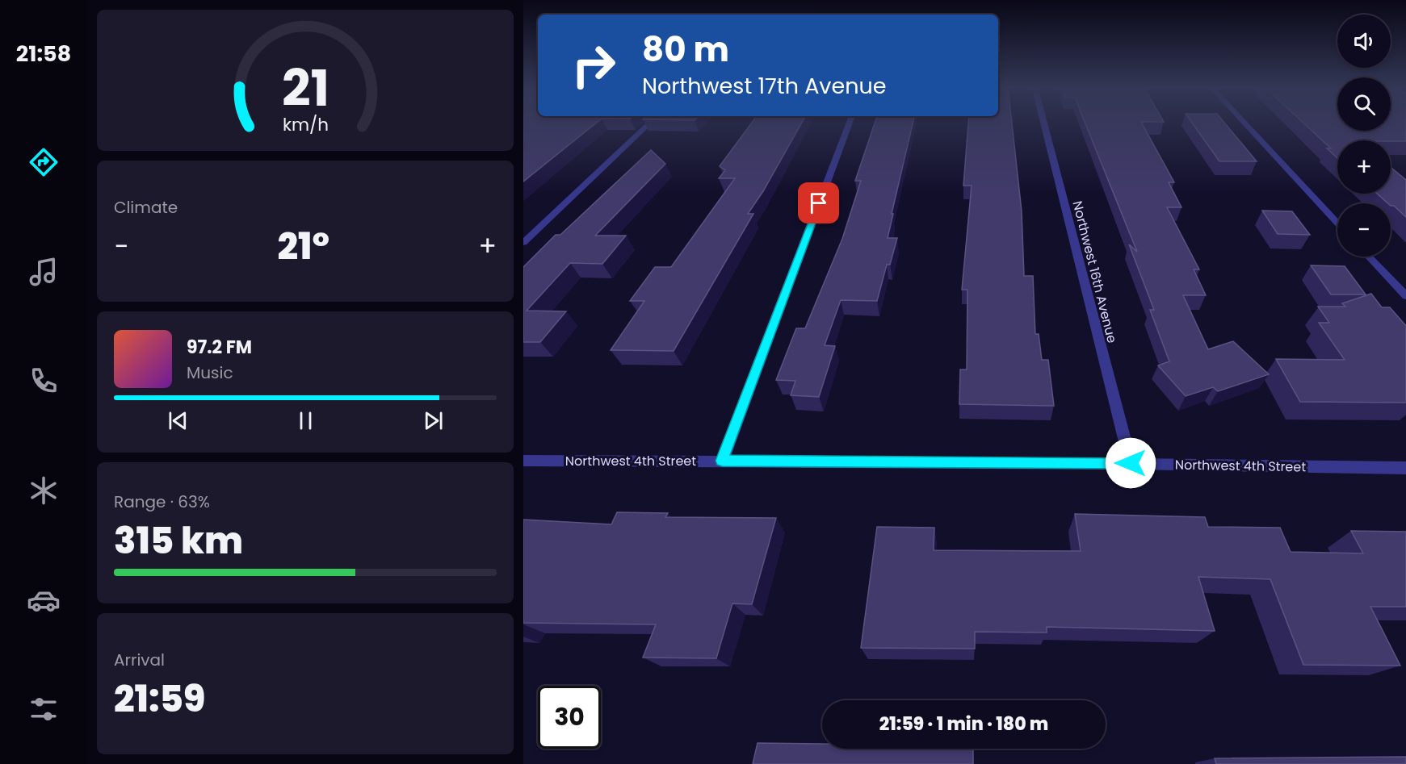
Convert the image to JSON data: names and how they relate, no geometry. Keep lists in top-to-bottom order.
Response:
{
  "streets": {
    "street": ["Northwest 16th Avenue", "Northwest 4th Street"]
  },
  "crossings": [
    ["Northwest 16th Avenue", "Northwest 4th Street"]
  ],
  "page": {
    "tabs": "21:58",
    "map_buttons": ["+", "−"],
    "turn": ["80 m", "Northwest 17th Avenue"],
    "tile": [
      "Climate",
      ["Range · 63%", "315 km"],
      ["Arrival", "21:59"]
    ],
    "heat": ["−", "21°", "+"],
    "song": ["97.2 FM", "Music"],
    "limit": "30",
    "trip": "21:59 · 1 min · 180 m",
    "gauge": ["21", "km/h"]
  }
}
